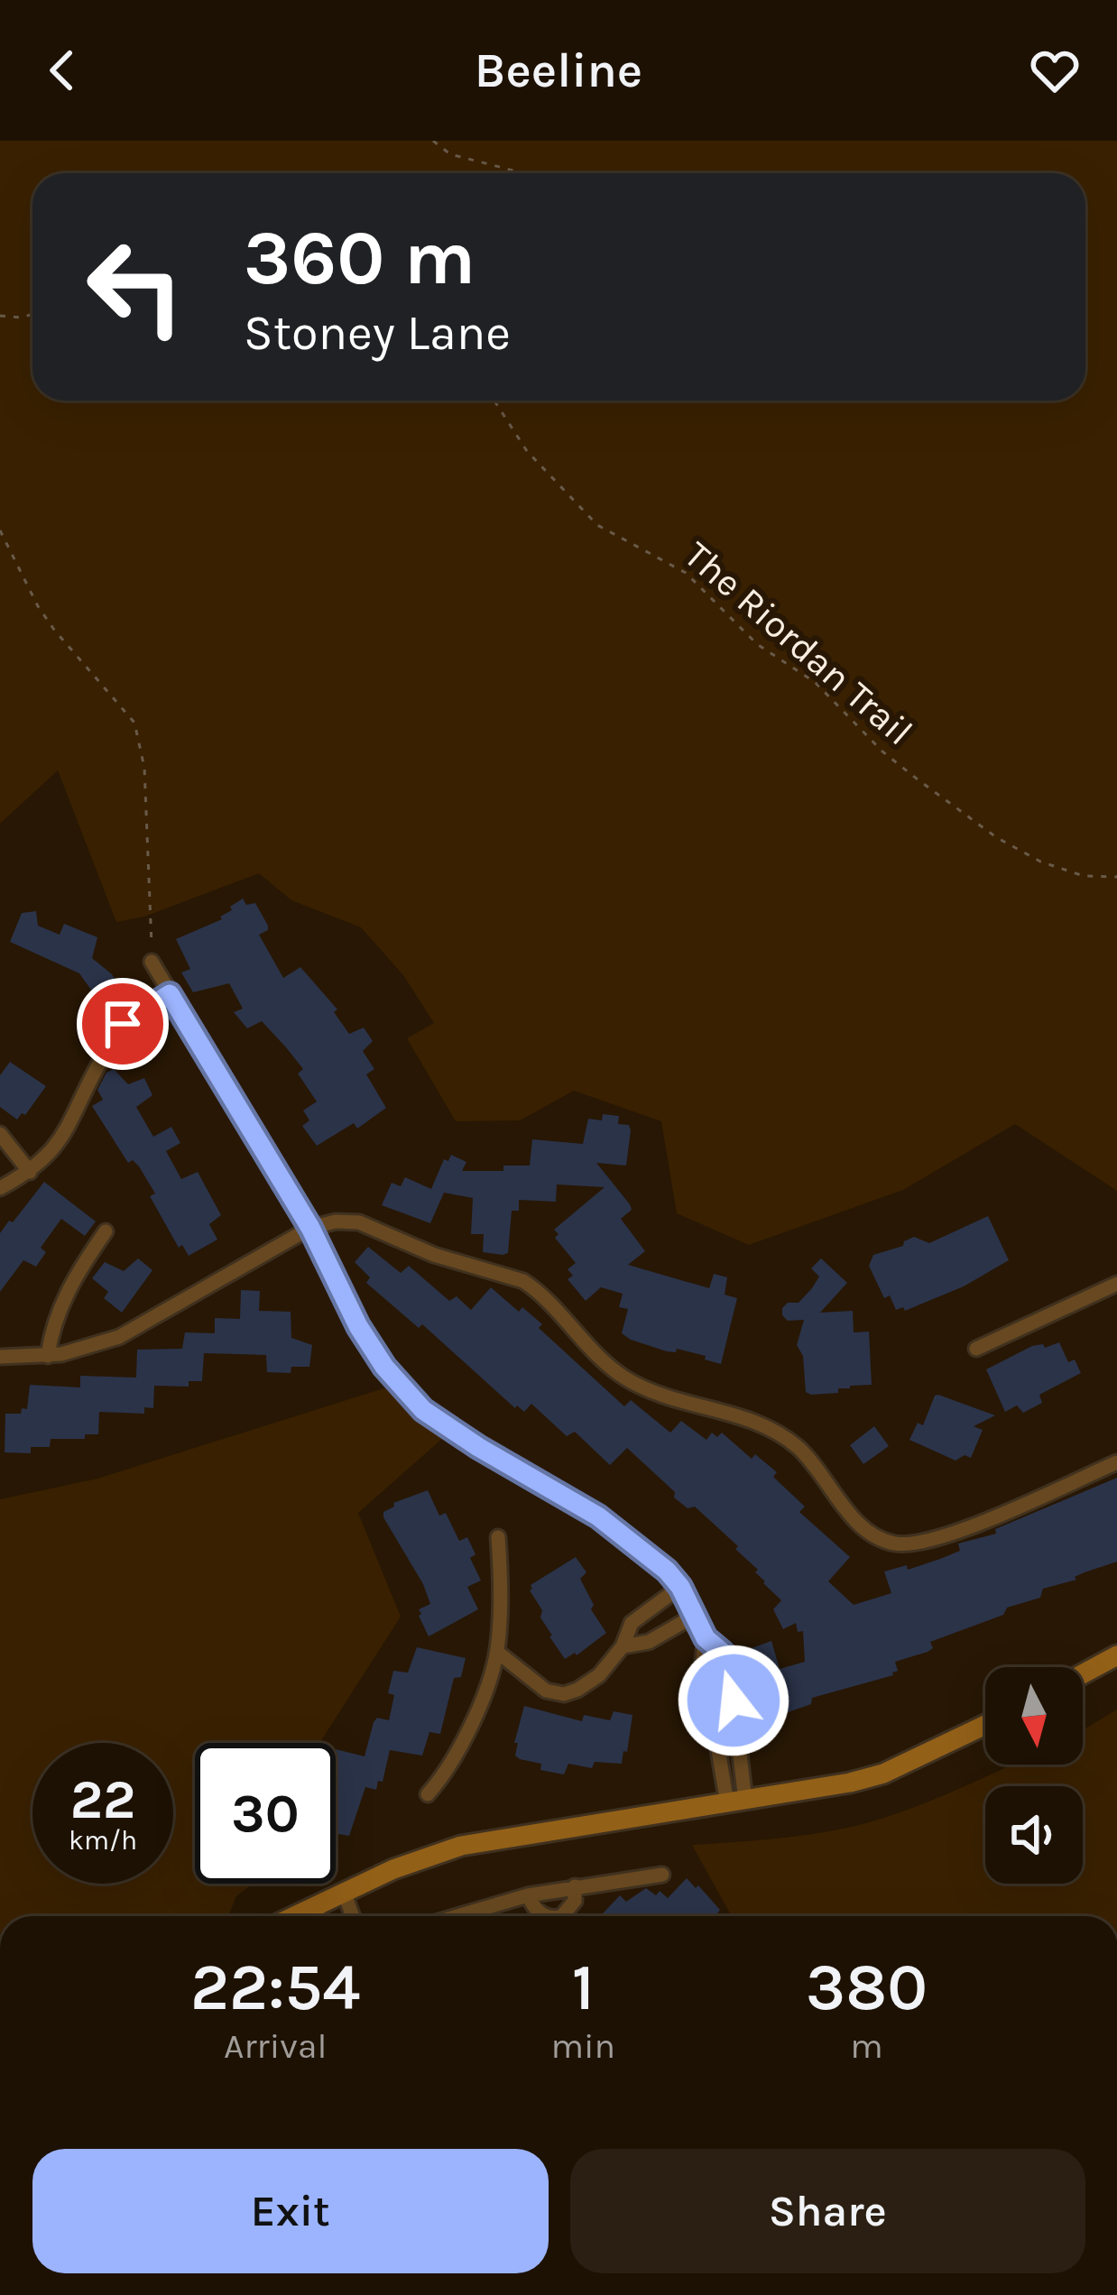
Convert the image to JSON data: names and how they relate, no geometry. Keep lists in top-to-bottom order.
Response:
{
  "streets": {
    "path": ["The Riordan Trail"]
  },
  "north": "bottom",
  "page": {
    "header": "Beeline",
    "turn": ["360 m", "Stoney Lane"],
    "speed": "22 km/h",
    "limit": "30",
    "eta": [
      "22:54",
      "Arrival",
      "1",
      "min",
      "380",
      "m"
    ],
    "buttons": ["Exit", "Share"]
  }
}
